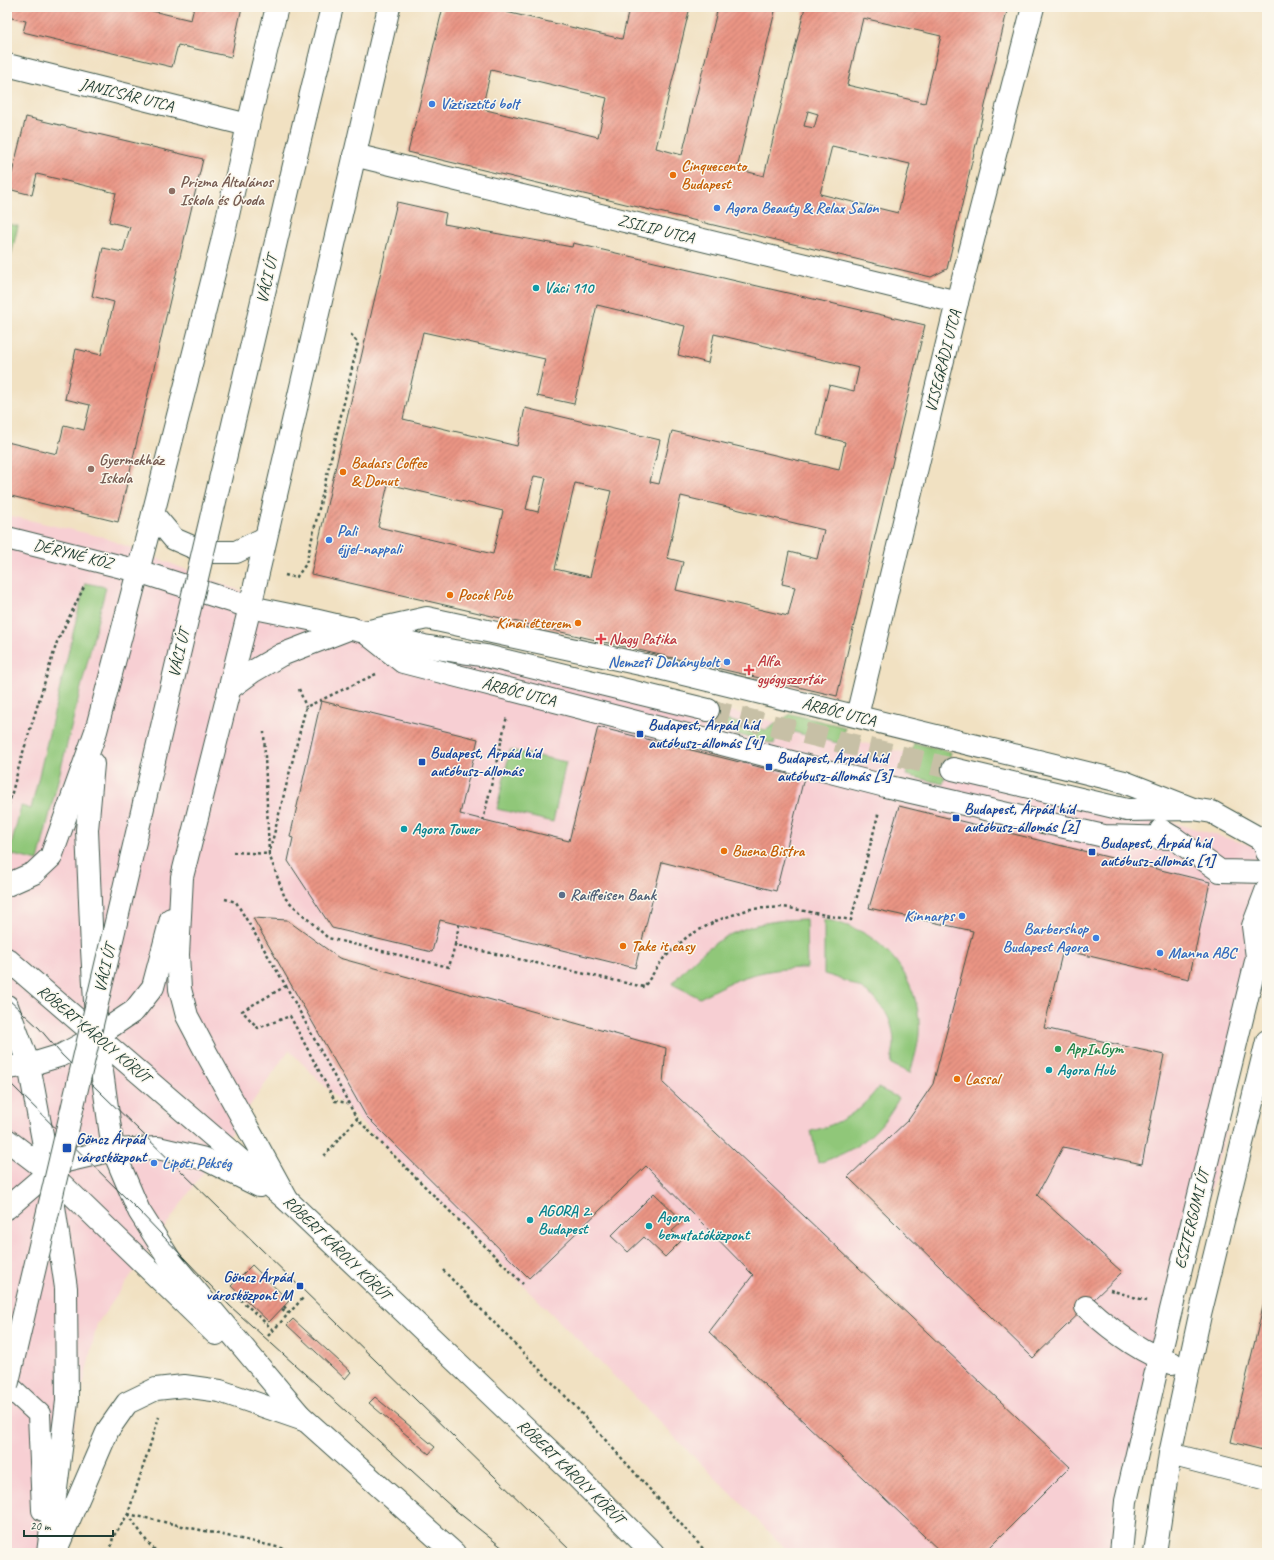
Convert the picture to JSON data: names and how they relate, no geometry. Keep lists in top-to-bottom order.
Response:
{
  "streets": {
    "main road": [
      "JANICSÁR UTCA",
      "ZSILIP UTCA",
      "VÁCI ÚT",
      "VISEGRÁDI UTCA",
      "DÉRYNÉ KÖZ",
      "ÁRBÓC UTCA",
      "RÓBERT KÁROLY KÖRÚT",
      "ESZTERGOMI ÚT"
    ]
  },
  "crossings": [
    ["ZSILIP UTCA", "VISEGRÁDI UTCA"],
    ["VISEGRÁDI UTCA", "ÁRBÓC UTCA"],
    ["DÉRYNÉ KÖZ", "ÁRBÓC UTCA"]
  ],
  "places": {
    "other": [
      "Víztisztító bolt",
      "Cinquecento Budapest",
      "Prizma Általános Iskola és Óvoda",
      "Agora Beauty & Relax Salon",
      "Váci 110",
      "Gyermekház Iskola",
      "Badass Coffee & Donut",
      "Pali éjjel-nappali",
      "Pocok Pub",
      "Kínai étterem",
      "Nemzeti Dohánybolt",
      "Agora Tower",
      "Buena Bistra",
      "Raiffeisen Bank",
      "Kinnarps",
      "Barbershop Budapest Agora",
      "Take it easy",
      "Manna ABC",
      "AppInGym",
      "Agora Hub",
      "Lassal",
      "Lipóti Pékség",
      "AGORA 2. Budapest",
      "Agora bemutatóközpont"
    ],
    "health": ["Nagy Patika", "Alfa gyógyszertár"],
    "transit": [
      "Budapest, Árpád híd autóbusz-állomás [4]",
      "Budapest, Árpád híd autóbusz-állomás",
      "Budapest, Árpád híd autóbusz-állomás [3]",
      "Budapest, Árpád híd autóbusz-állomás [2]",
      "Budapest, Árpád híd autóbusz-állomás [1]",
      "Göncz Árpád városközpont",
      "Göncz Árpád városközpont M"
    ]
  },
  "scale_bar": "20 m"
}
